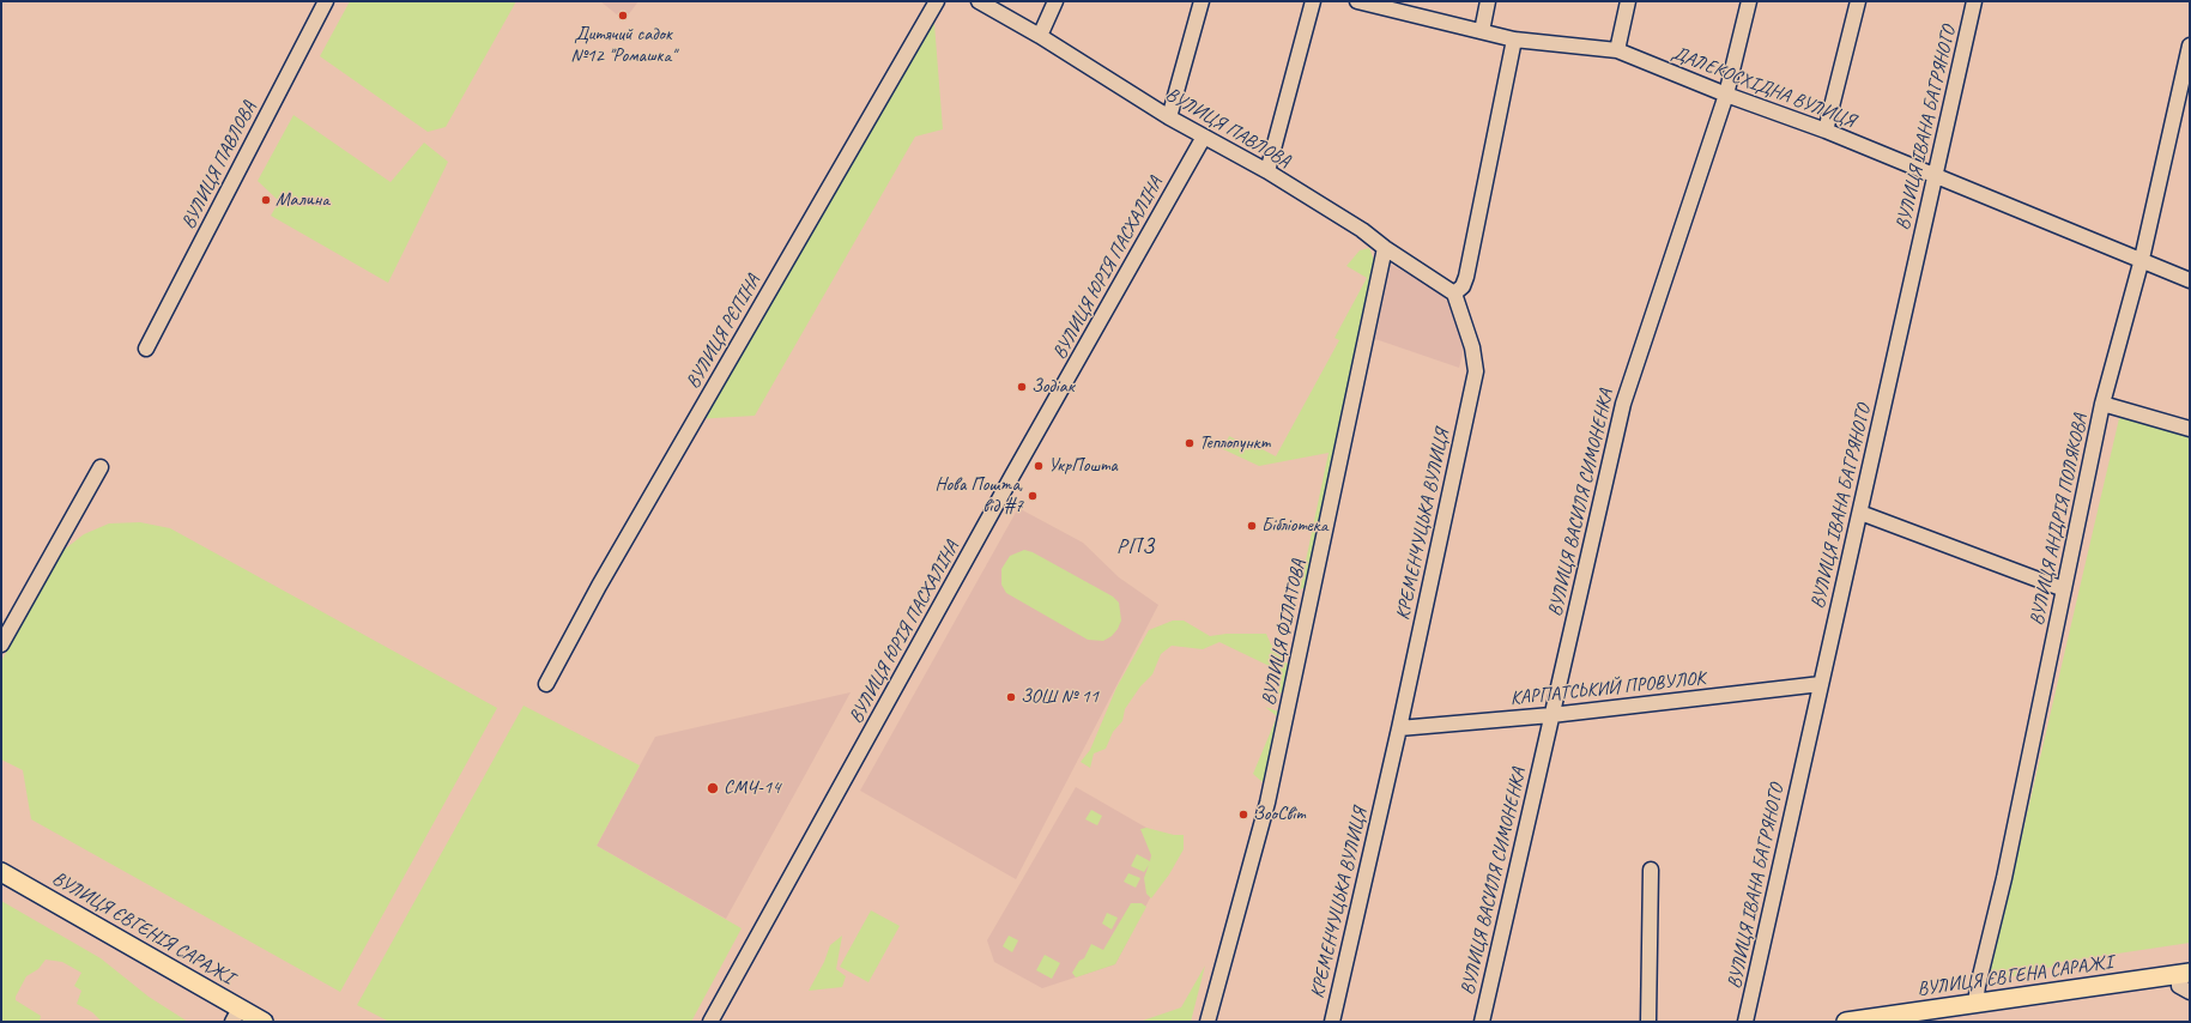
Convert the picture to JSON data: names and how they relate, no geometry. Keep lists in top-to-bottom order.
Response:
{
  "streets": {
    "main road": ["ВУЛИЦЯ ЄВГЕНІЯ САРАЖІ", "ВУЛИЦЯ ЄВГЕНА САРАЖІ"],
    "street": [
      "ДАЛЕКОСХІДНА ВУЛИЦЯ",
      "ВУЛИЦЯ ПАВЛОВА",
      "ВУЛИЦЯ ІВАНА БАГРЯНОГО",
      "ВУЛИЦЯ ЮРІЯ ПАСХАЛІНА",
      "ВУЛИЦЯ РЄПІНА",
      "ВУЛИЦЯ ВАСИЛЯ СИМОНЕНКА",
      "ВУЛИЦЯ АНДРІЯ ПОЛЯКОВА",
      "КРЕМЕНЧУЦЬКА ВУЛИЦЯ",
      "ВУЛИЦЯ ФІЛАТОВА",
      "КАРПАТСЬКИЙ ПРОВУЛОК"
    ]
  },
  "crossings": [
    ["ДАЛЕКОСХІДНА ВУЛИЦЯ", "ВУЛИЦЯ ІВАНА БАГРЯНОГО"],
    ["ДАЛЕКОСХІДНА ВУЛИЦЯ", "ВУЛИЦЯ ВАСИЛЯ СИМОНЕНКА"],
    ["ДАЛЕКОСХІДНА ВУЛИЦЯ", "ВУЛИЦЯ АНДРІЯ ПОЛЯКОВА"],
    ["ВУЛИЦЯ ПАВЛОВА", "ВУЛИЦЯ ЮРІЯ ПАСХАЛІНА"],
    ["ВУЛИЦЯ ПАВЛОВА", "КРЕМЕНЧУЦЬКА ВУЛИЦЯ"],
    ["ВУЛИЦЯ ПАВЛОВА", "ВУЛИЦЯ ФІЛАТОВА"],
    ["ВУЛИЦЯ ІВАНА БАГРЯНОГО", "КАРПАТСЬКИЙ ПРОВУЛОК"],
    ["ВУЛИЦЯ ВАСИЛЯ СИМОНЕНКА", "КАРПАТСЬКИЙ ПРОВУЛОК"],
    ["ВУЛИЦЯ АНДРІЯ ПОЛЯКОВА", "ВУЛИЦЯ ЄВГЕНА САРАЖІ"],
    ["КРЕМЕНЧУЦЬКА ВУЛИЦЯ", "КАРПАТСЬКИЙ ПРОВУЛОК"]
  ],
  "districts": ["РПЗ"],
  "places": [
    "Дитячий садок №12 \"Ромашка\"",
    "Малина",
    "Зодіак",
    "Теплопункт",
    "УкрПошта",
    "Нова Пошта, від #7",
    "Бібліотека",
    "ЗОШ № 11",
    "СМЧ-14",
    "ЗооСвiт"
  ]
}
